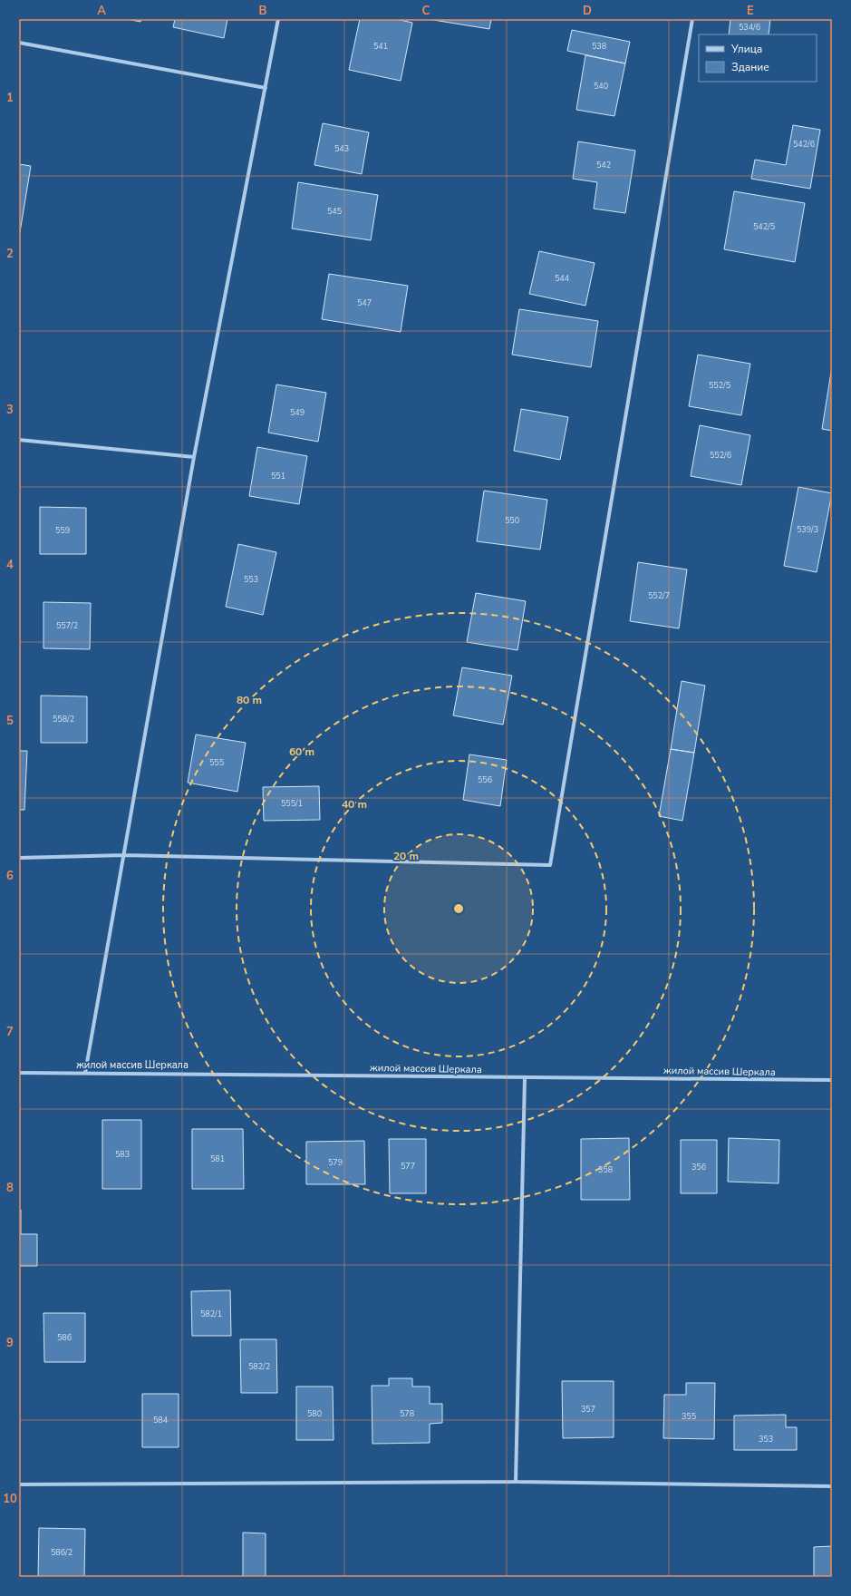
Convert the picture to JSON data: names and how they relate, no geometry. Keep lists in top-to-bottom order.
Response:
{
  "streets": {
    "street": ["жилой массив Шеркала"]
  },
  "house_numbers": [
    "534/6",
    "541",
    "538",
    "540",
    "542/6",
    "543",
    "542",
    "545",
    "542/5",
    "544",
    "547",
    "552/5",
    "549",
    "552/6",
    "551",
    "550",
    "539/3",
    "559",
    "553",
    "552/7",
    "557/2",
    "558/2",
    "555",
    "556",
    "555/1",
    "583",
    "581",
    "579",
    "577",
    "356",
    "358",
    "582/1",
    "586",
    "582/2",
    "357",
    "580",
    "578",
    "355",
    "584",
    "353",
    "586/2"
  ],
  "legend": ["Улица", "Здание"],
  "grid": {
    "columns": [
      "A",
      "B",
      "C",
      "D",
      "E"
    ],
    "rows": [
      "1",
      "2",
      "3",
      "4",
      "5",
      "6",
      "7",
      "8",
      "9",
      "10"
    ]
  },
  "rings": [
    "80 m",
    "60 m",
    "40 m",
    "20 m"
  ]
}
